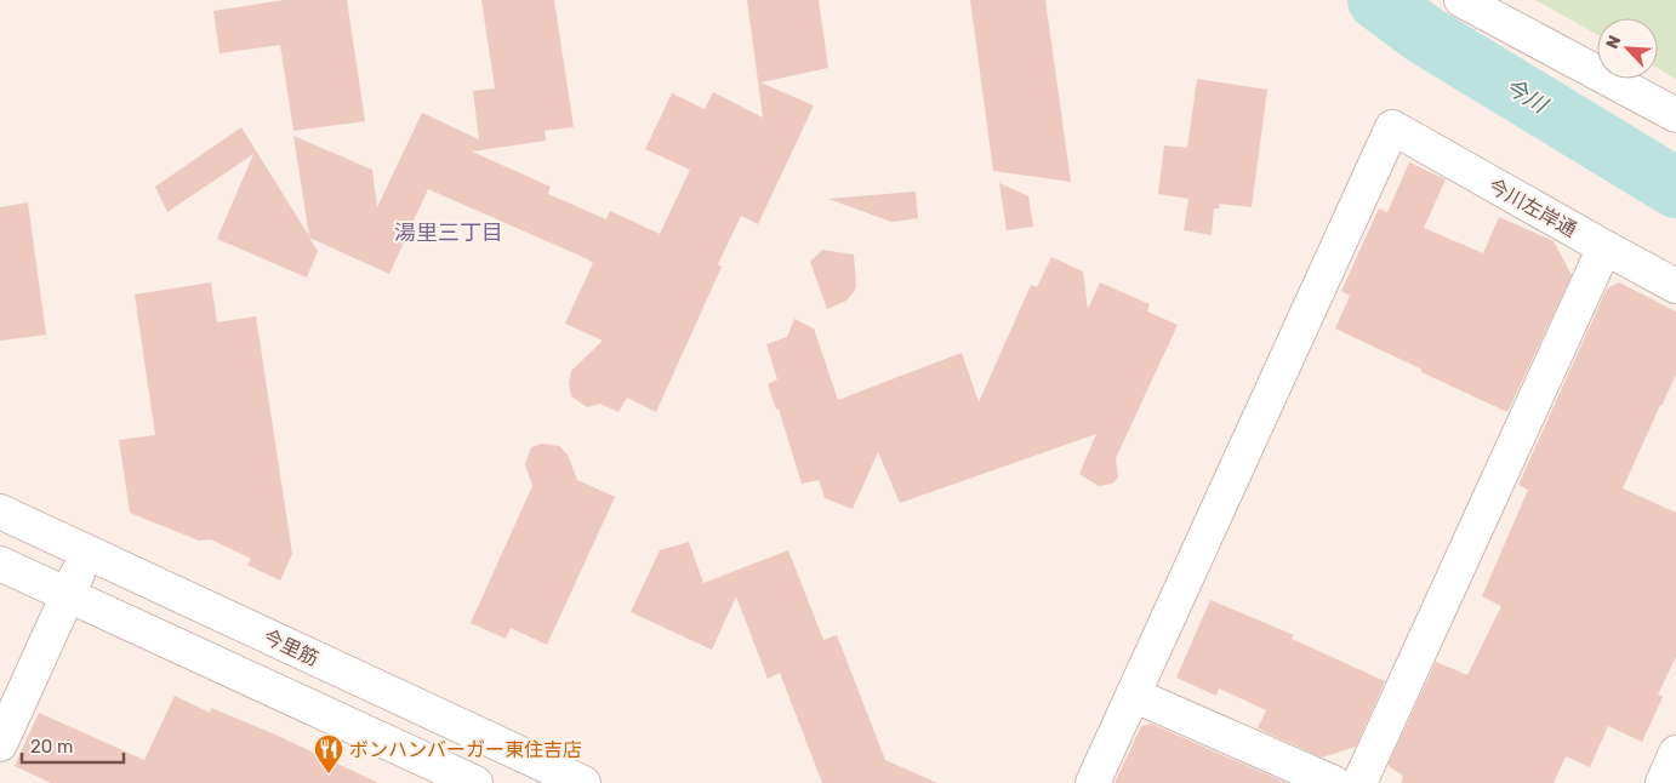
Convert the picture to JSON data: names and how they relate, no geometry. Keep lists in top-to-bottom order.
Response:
{
  "streets": {
    "street": ["今川左岸通", "今里筋"]
  },
  "districts": ["湯里三丁目"],
  "water": ["今川"],
  "places": {
    "restaurant": ["ボンハンバーガー東住吉店"]
  },
  "scale_bar": "20 m",
  "north": "top left"
}
